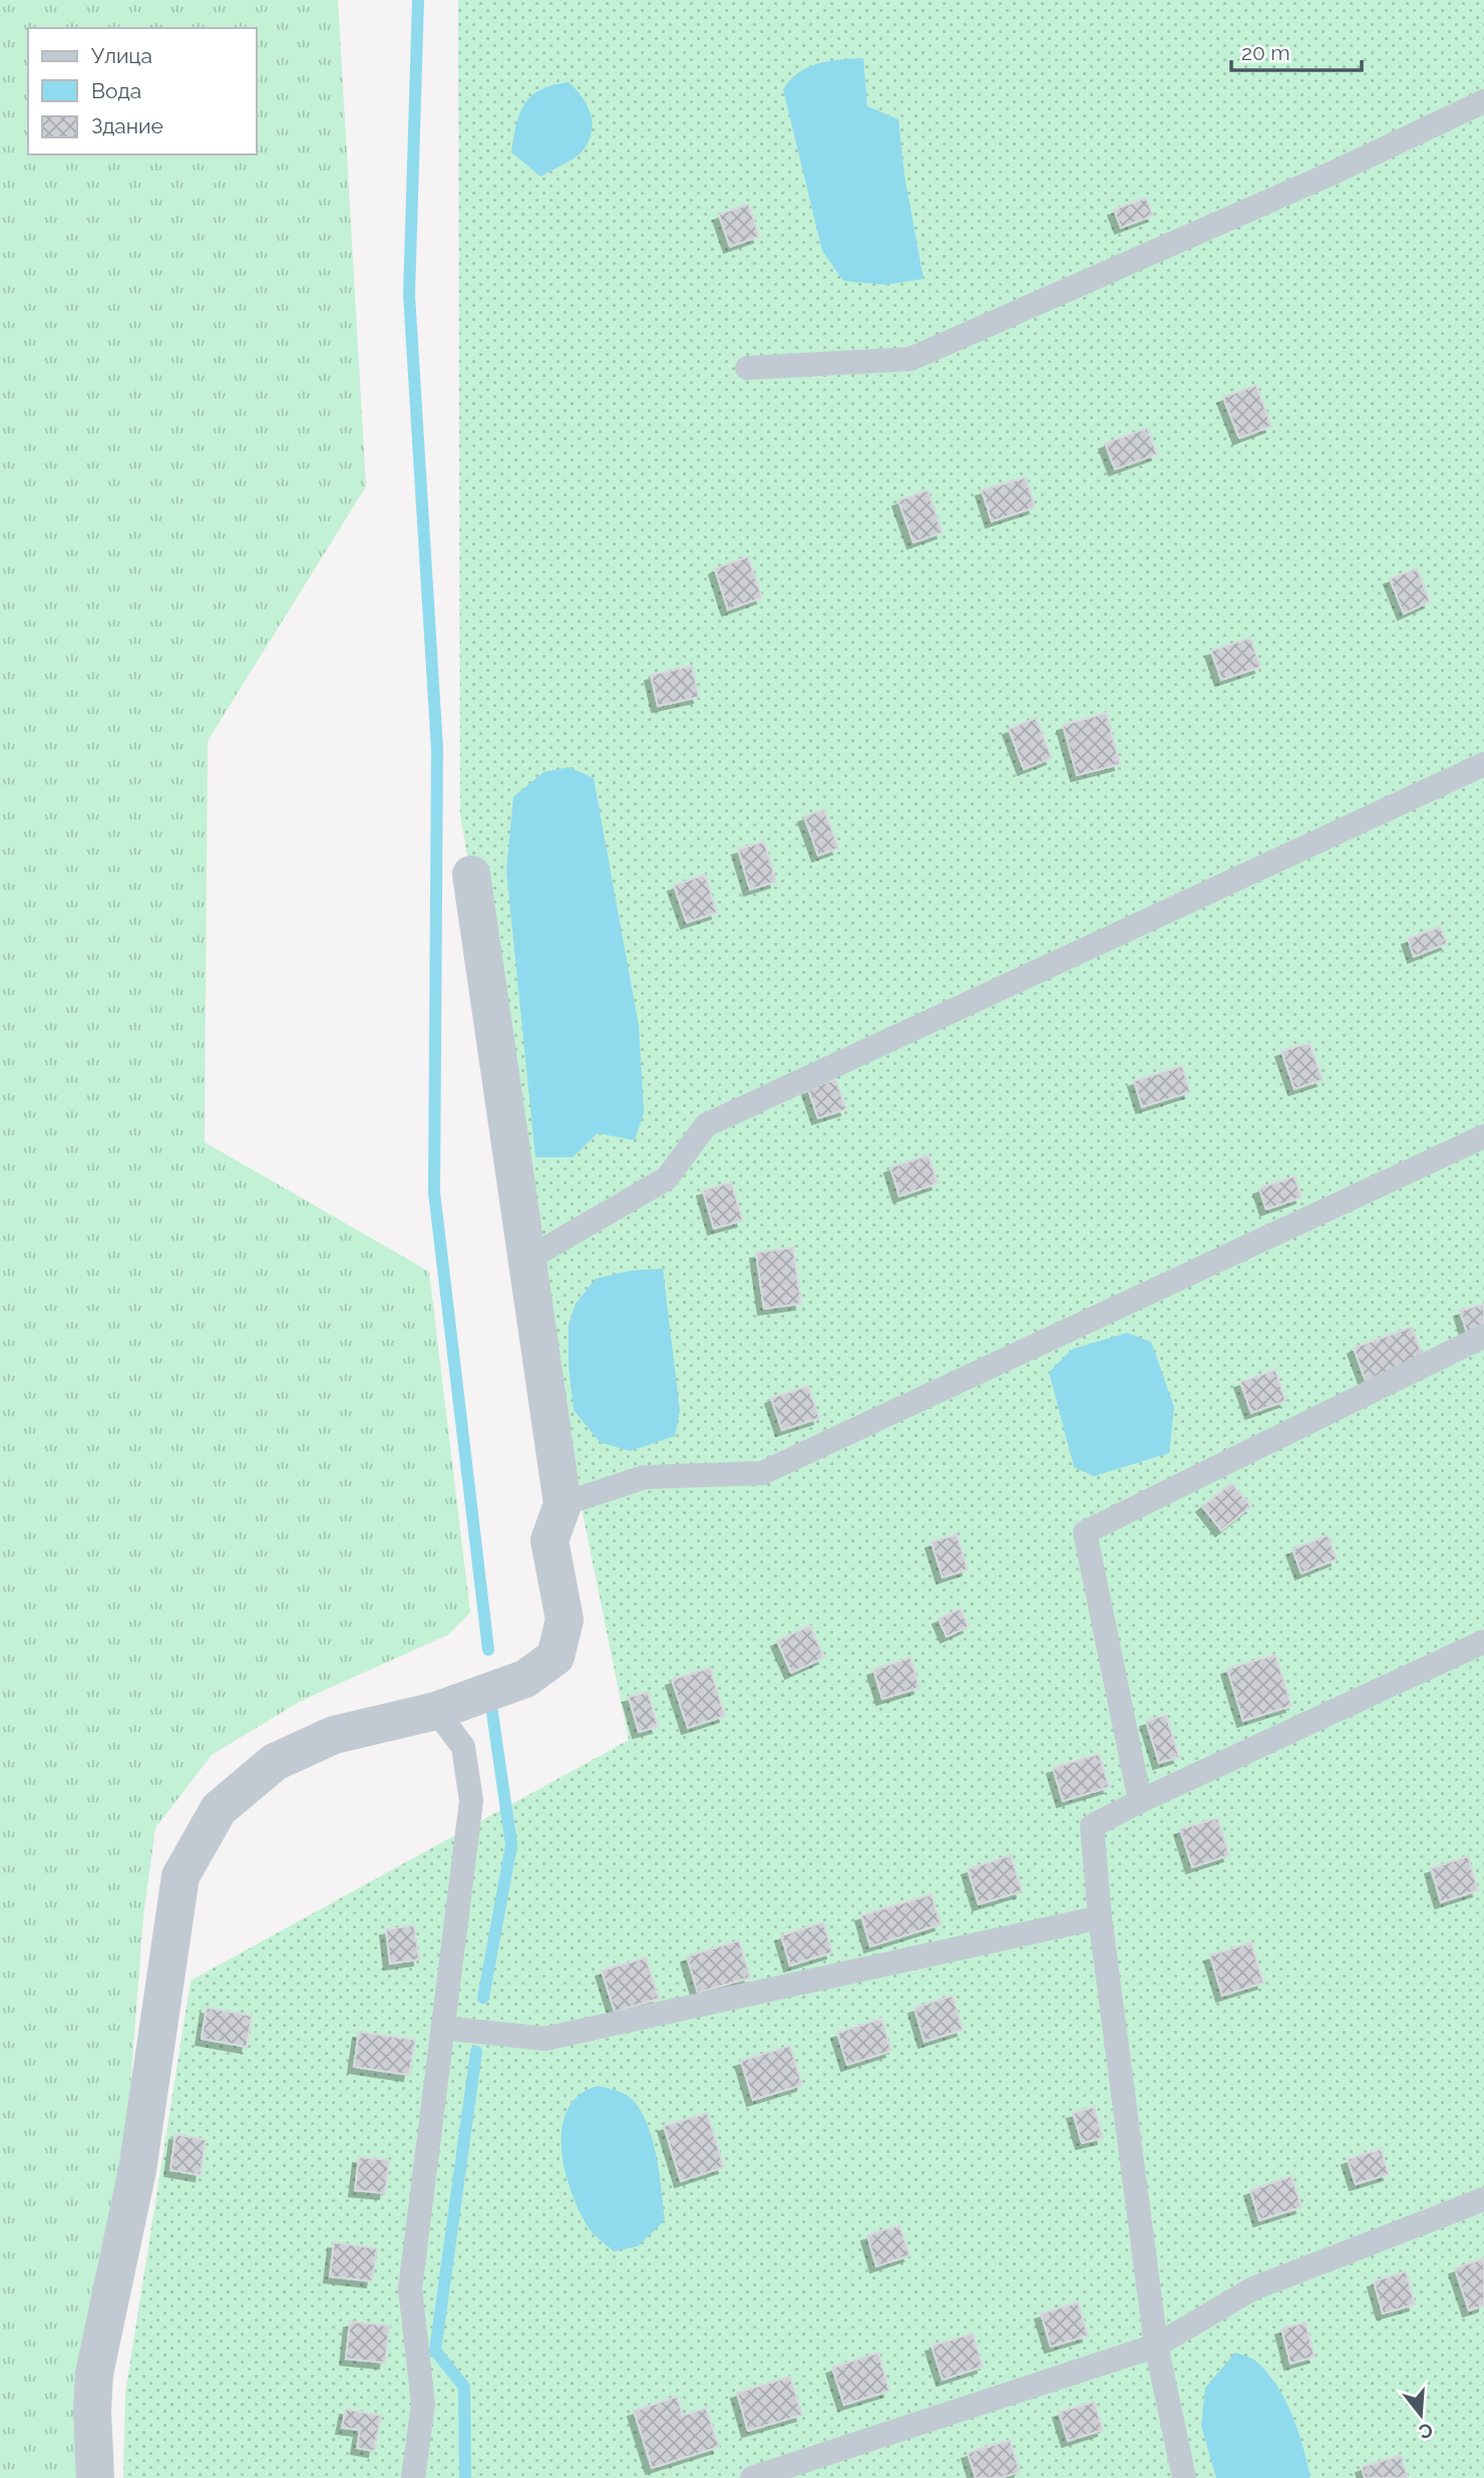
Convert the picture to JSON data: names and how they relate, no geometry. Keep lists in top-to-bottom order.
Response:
{
  "legend": ["Улица", "Вода", "Здание"],
  "scale_bar": "20 m",
  "north": "bottom"
}
